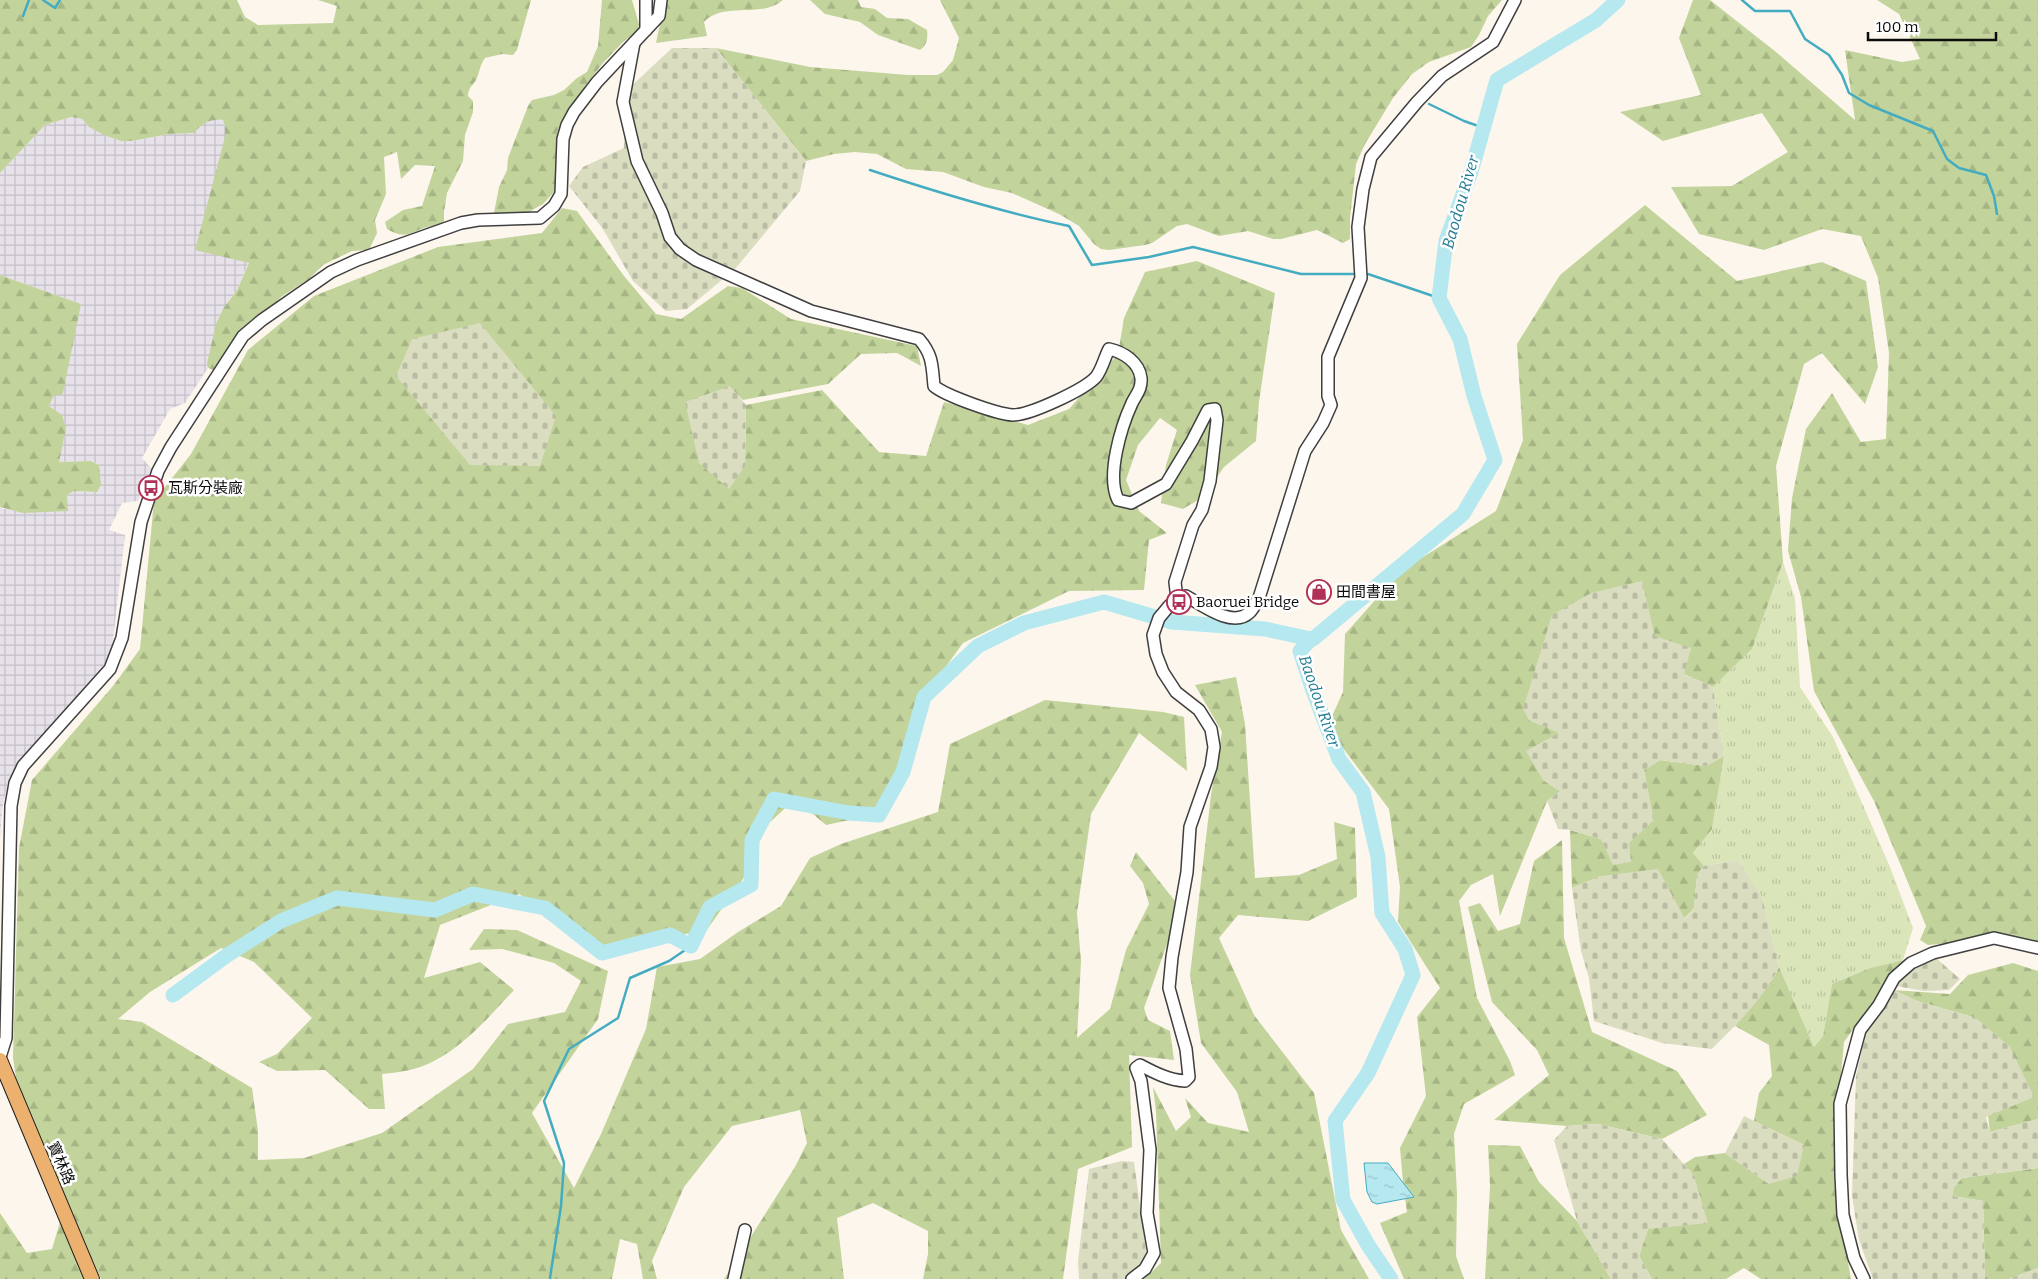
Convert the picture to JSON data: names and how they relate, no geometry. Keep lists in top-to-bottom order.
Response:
{
  "streets": {
    "main road": ["寶林路"]
  },
  "water": ["Baodou River"],
  "places": {
    "bus stop": ["瓦斯分裝廠", "Baoruei Bridge"],
    "shop": ["田間書屋"]
  },
  "scale_bar": "100 m"
}
